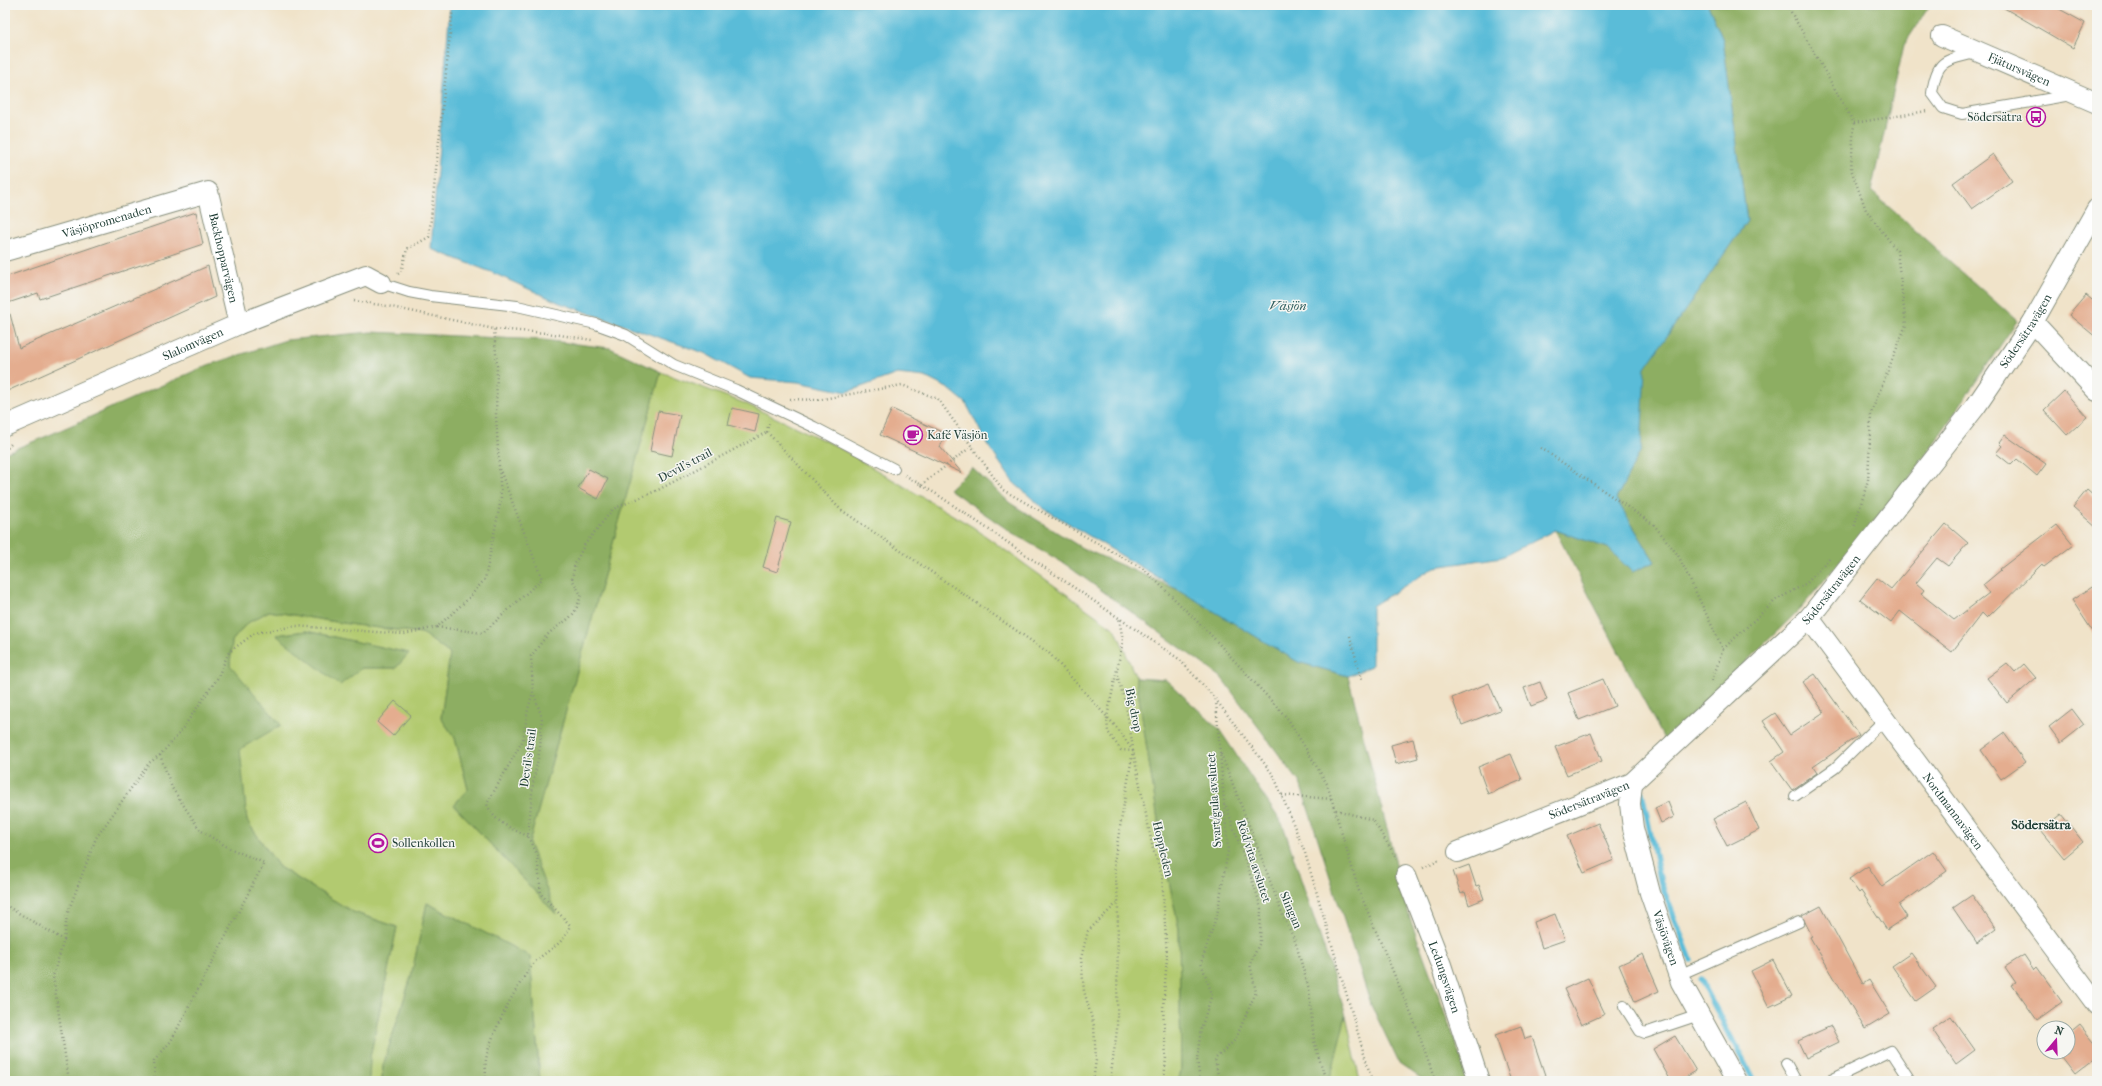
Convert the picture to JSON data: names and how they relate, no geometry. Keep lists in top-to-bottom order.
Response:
{
  "streets": {
    "street": [
      "Fjätursvägen",
      "Väsjöpromenaden",
      "Backhopparvägen",
      "Södersätravägen",
      "Slalomvägen",
      "Nordmannavägen",
      "Väsjövägen",
      "Ledungsvägen"
    ],
    "path": [
      "Devil's trail",
      "Big drop",
      "Svart/gula avslutet",
      "Hoppleden",
      "Röd/vita avslutet",
      "Slingan"
    ]
  },
  "crossings": [
    ["Väsjöpromenaden", "Backhopparvägen"],
    ["Backhopparvägen", "Slalomvägen"],
    ["Södersätravägen", "Nordmannavägen"],
    ["Södersätravägen", "Väsjövägen"],
    ["Devil's trail", "Hoppleden"],
    ["Big drop", "Hoppleden"],
    ["Svart/gula avslutet", "Röd/vita avslutet"],
    ["Svart/gula avslutet", "Slingan"]
  ],
  "districts": ["Södersätra"],
  "water": ["Väsjön"],
  "places": {
    "bus stop": ["Södersätra"],
    "cafe": ["Kafé Väsjön"],
    "sports": ["Sollenkollen"]
  },
  "north": "top"
}
